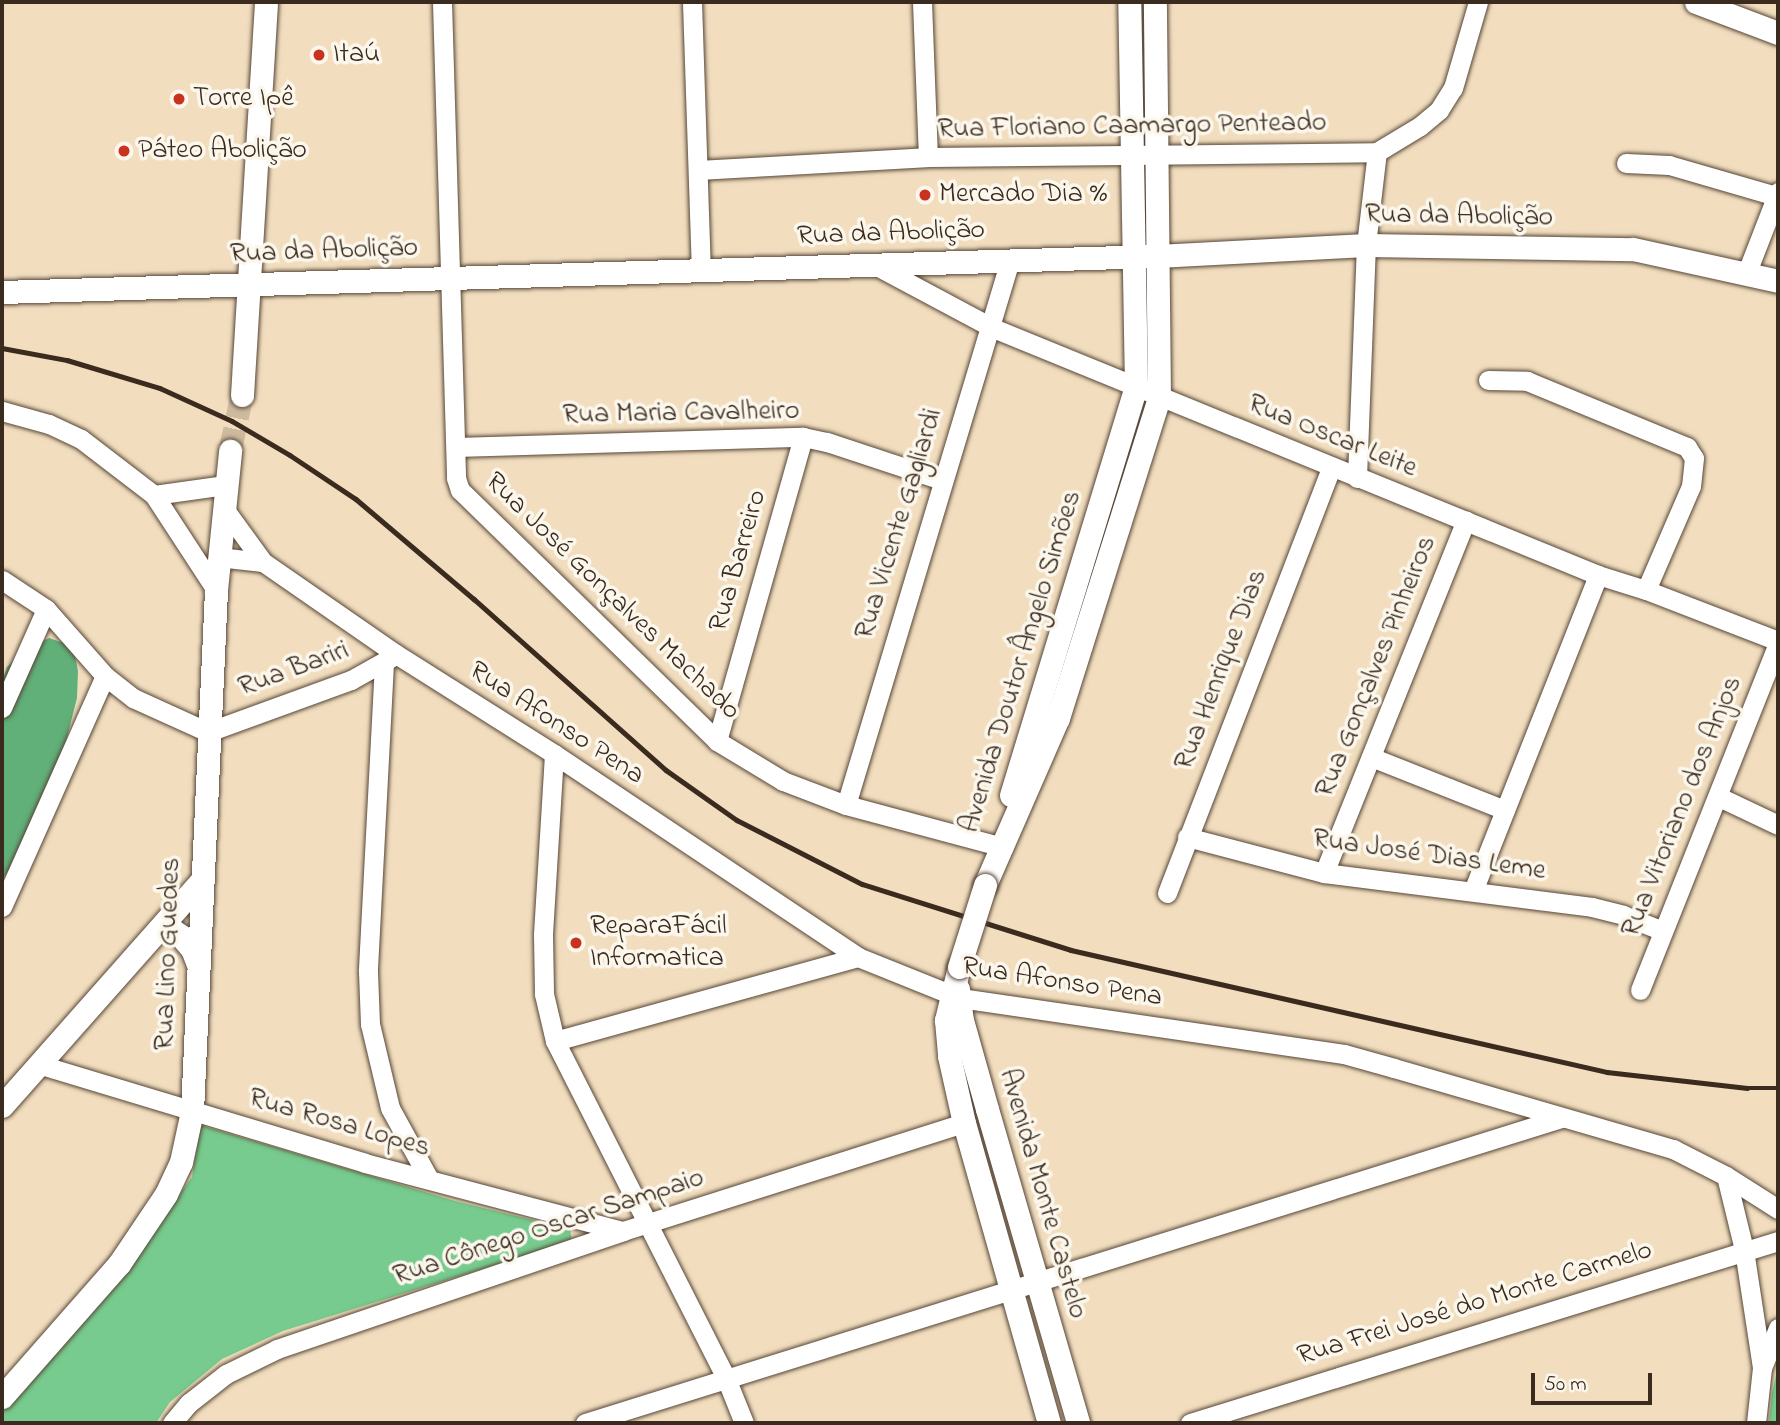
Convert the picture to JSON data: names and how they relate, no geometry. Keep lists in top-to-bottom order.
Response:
{
  "streets": {
    "main road": [
      "Rua da Abolição",
      "Avenida Doutor Ângelo Simões",
      "Rua Lino Guedes",
      "Avenida Monte Castelo"
    ],
    "street": [
      "Rua Floriano Caamargo Penteado",
      "Rua Maria Cavalheiro",
      "Rua Oscar Leite",
      "Rua Vicente Gagliardi",
      "Rua Barreiro",
      "Rua José Gonçalves Machado",
      "Rua Gonçalves Pinheiros",
      "Rua Bariri",
      "Rua Henrique Dias",
      "Rua Afonso Pena",
      "Rua Vitoriano dos Anjos",
      "Rua José Dias Leme",
      "Rua Rosa Lopes",
      "Rua Cônego Oscar Sampaio",
      "Rua Frei José do Monte Carmelo"
    ]
  },
  "crossings": [
    ["Rua Floriano Caamargo Penteado", "Avenida Doutor Ângelo Simões"],
    ["Rua da Abolição", "Rua Oscar Leite"],
    ["Rua da Abolição", "Rua Vicente Gagliardi"],
    ["Rua da Abolição", "Avenida Doutor Ângelo Simões"],
    ["Rua Maria Cavalheiro", "Rua Vicente Gagliardi"],
    ["Rua Maria Cavalheiro", "Rua Barreiro"],
    ["Rua Maria Cavalheiro", "Rua José Gonçalves Machado"],
    ["Rua Oscar Leite", "Rua Vicente Gagliardi"],
    ["Rua Oscar Leite", "Avenida Doutor Ângelo Simões"],
    ["Rua Oscar Leite", "Rua Gonçalves Pinheiros"],
    ["Rua Oscar Leite", "Rua Henrique Dias"],
    ["Rua Oscar Leite", "Rua Vitoriano dos Anjos"],
    ["Rua Vicente Gagliardi", "Rua José Gonçalves Machado"],
    ["Rua Barreiro", "Rua José Gonçalves Machado"],
    ["Rua José Gonçalves Machado", "Avenida Doutor Ângelo Simões"],
    ["Rua José Gonçalves Machado", "Avenida Monte Castelo"],
    ["Avenida Doutor Ângelo Simões", "Avenida Monte Castelo"],
    ["Rua Gonçalves Pinheiros", "Rua José Dias Leme"],
    ["Rua Bariri", "Rua Afonso Pena"],
    ["Rua Bariri", "Rua Lino Guedes"],
    ["Rua Henrique Dias", "Rua José Dias Leme"],
    ["Rua Afonso Pena", "Rua Lino Guedes"],
    ["Rua Afonso Pena", "Avenida Monte Castelo"],
    ["Rua Vitoriano dos Anjos", "Rua José Dias Leme"],
    ["Rua Lino Guedes", "Rua Rosa Lopes"],
    ["Rua Rosa Lopes", "Rua Cônego Oscar Sampaio"],
    ["Avenida Monte Castelo", "Rua Cônego Oscar Sampaio"]
  ],
  "places": [
    "Itaú",
    "Torre Ipê",
    "Páteo Abolição",
    "Mercado Dia %",
    "ReparaFácil Informatica"
  ],
  "scale_bar": "50 m"
}
